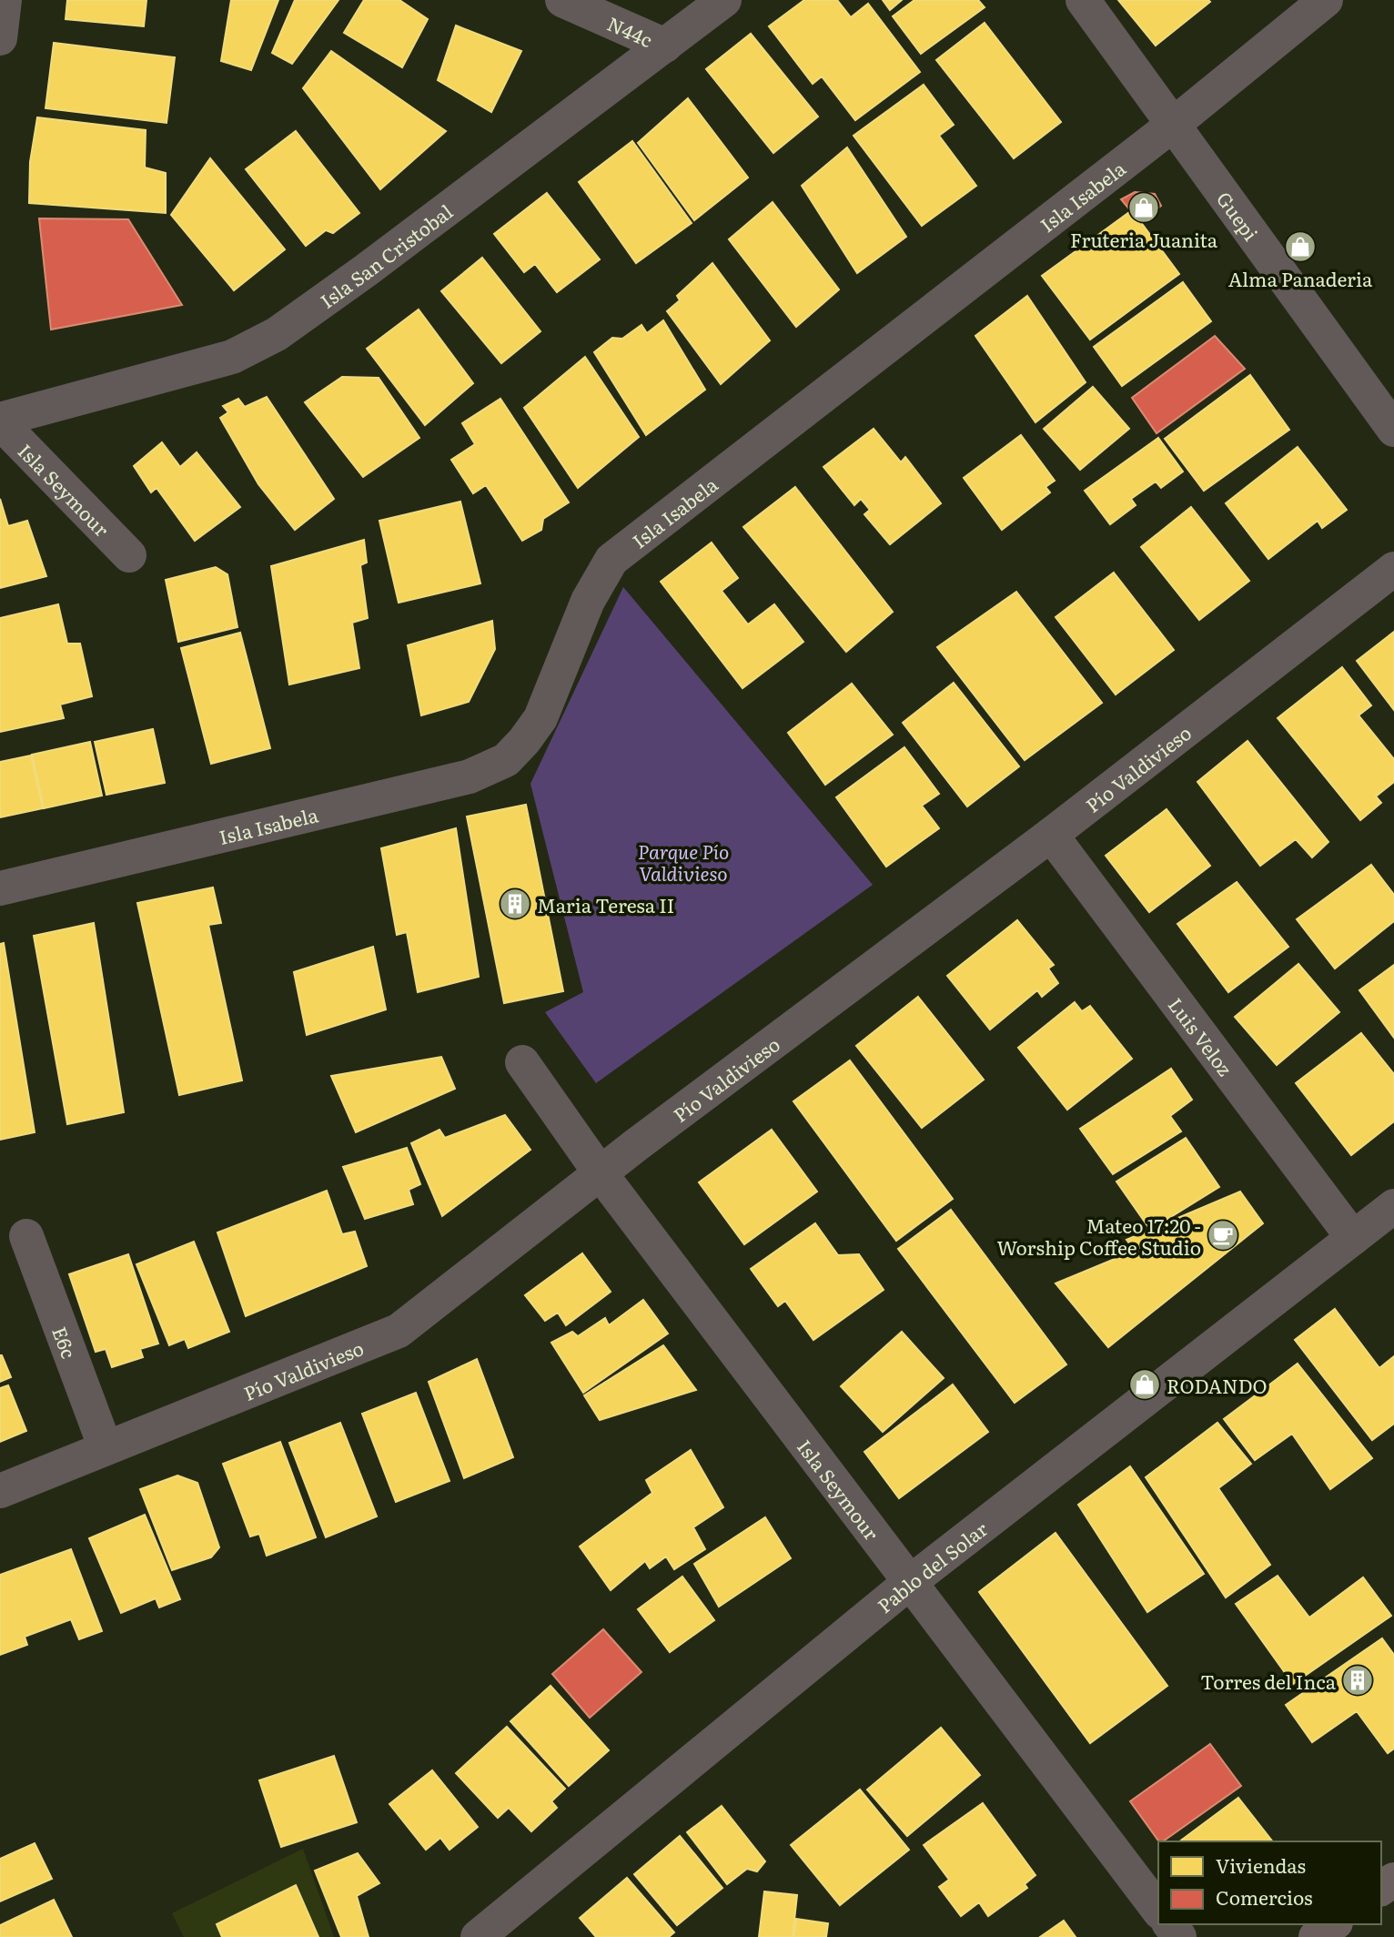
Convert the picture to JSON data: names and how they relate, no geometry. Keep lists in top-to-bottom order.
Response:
{
  "streets": {
    "street": [
      "N44c",
      "Isla Isabela",
      "Guepi",
      "Isla San Cristobal",
      "Isla Seymour",
      "Pío Valdivieso",
      "Luis Veloz",
      "E6c",
      "Pablo del Solar"
    ]
  },
  "crossings": [
    ["N44c", "Isla San Cristobal"],
    ["Isla Isabela", "Guepi"],
    ["Isla San Cristobal", "Isla Seymour"],
    ["Isla Seymour", "Pío Valdivieso"],
    ["Isla Seymour", "Pablo del Solar"],
    ["Pío Valdivieso", "Luis Veloz"],
    ["Pío Valdivieso", "E6c"],
    ["Luis Veloz", "Pablo del Solar"]
  ],
  "parks": ["Parque Pío Valdivieso"],
  "places": {
    "shop": ["Fruteria Juanita", "Alma Panaderia", "RODANDO"],
    "building": ["Maria Teresa II", "Torres del Inca"],
    "cafe": ["Mateo 17:20 - Worship Coffee Studio"]
  },
  "legend": ["Viviendas", "Comercios"]
}
